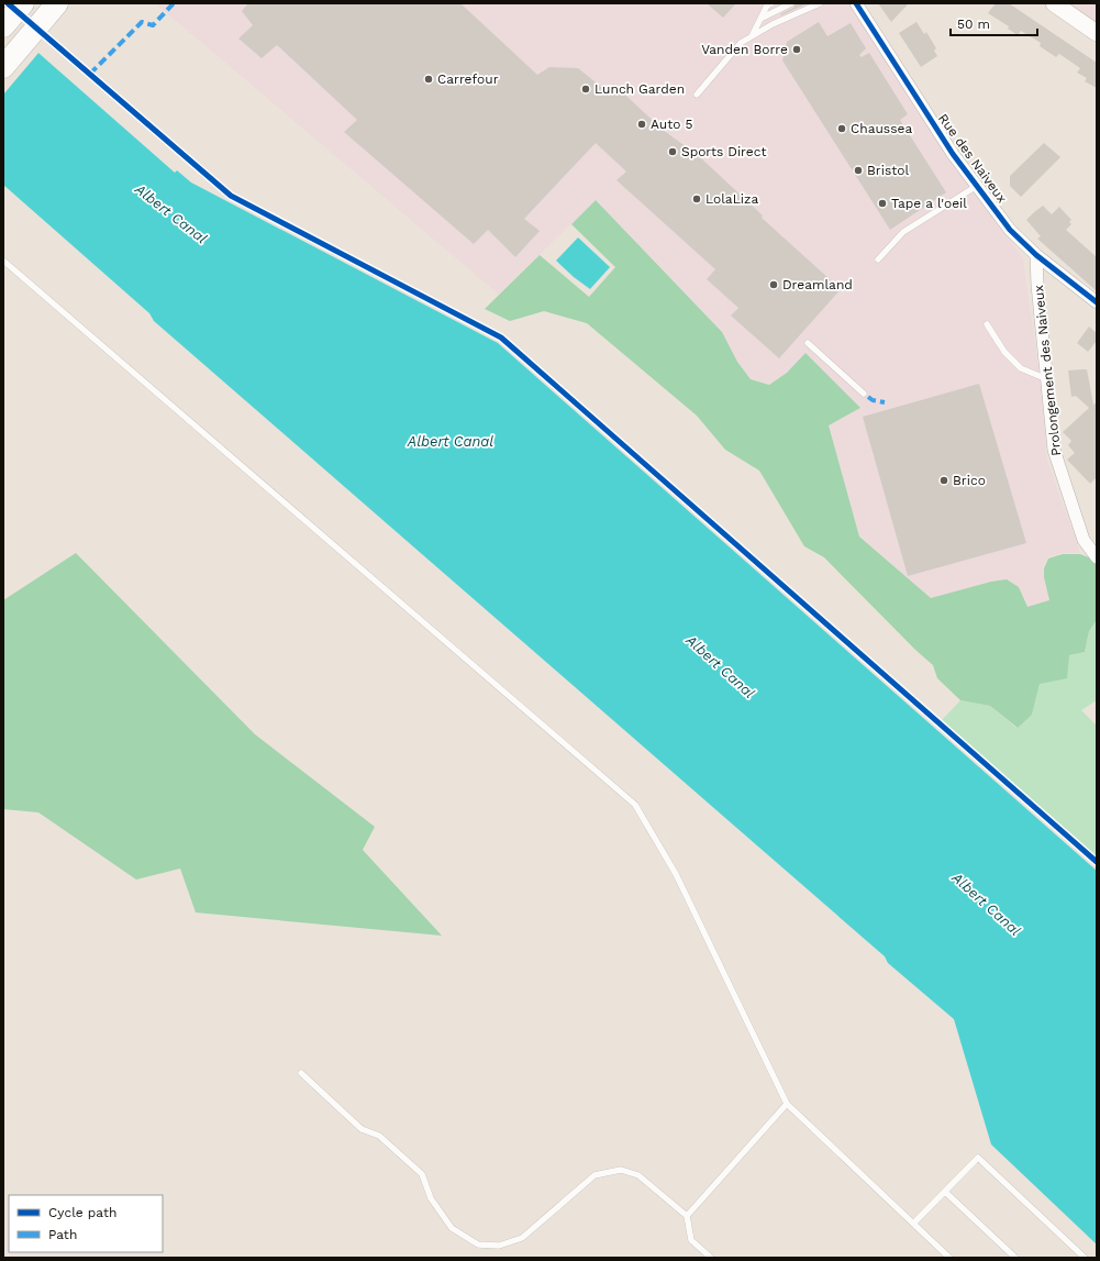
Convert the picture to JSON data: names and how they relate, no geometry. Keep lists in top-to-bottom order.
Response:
{
  "streets": {
    "street": ["Rue des Naiveux", "Prolongement des Naiveux"]
  },
  "crossings": [
    ["Rue des Naiveux", "Prolongement des Naiveux"]
  ],
  "water": ["Albert Canal"],
  "places": [
    "Vanden Borre",
    "Carrefour",
    "Lunch Garden",
    "Auto 5",
    "Chaussea",
    "Sports Direct",
    "Bristol",
    "LolaLiza",
    "Tape a l'oeil",
    "Dreamland",
    "Brico"
  ],
  "legend": ["Cycle path", "Path"],
  "scale_bar": "50 m"
}
